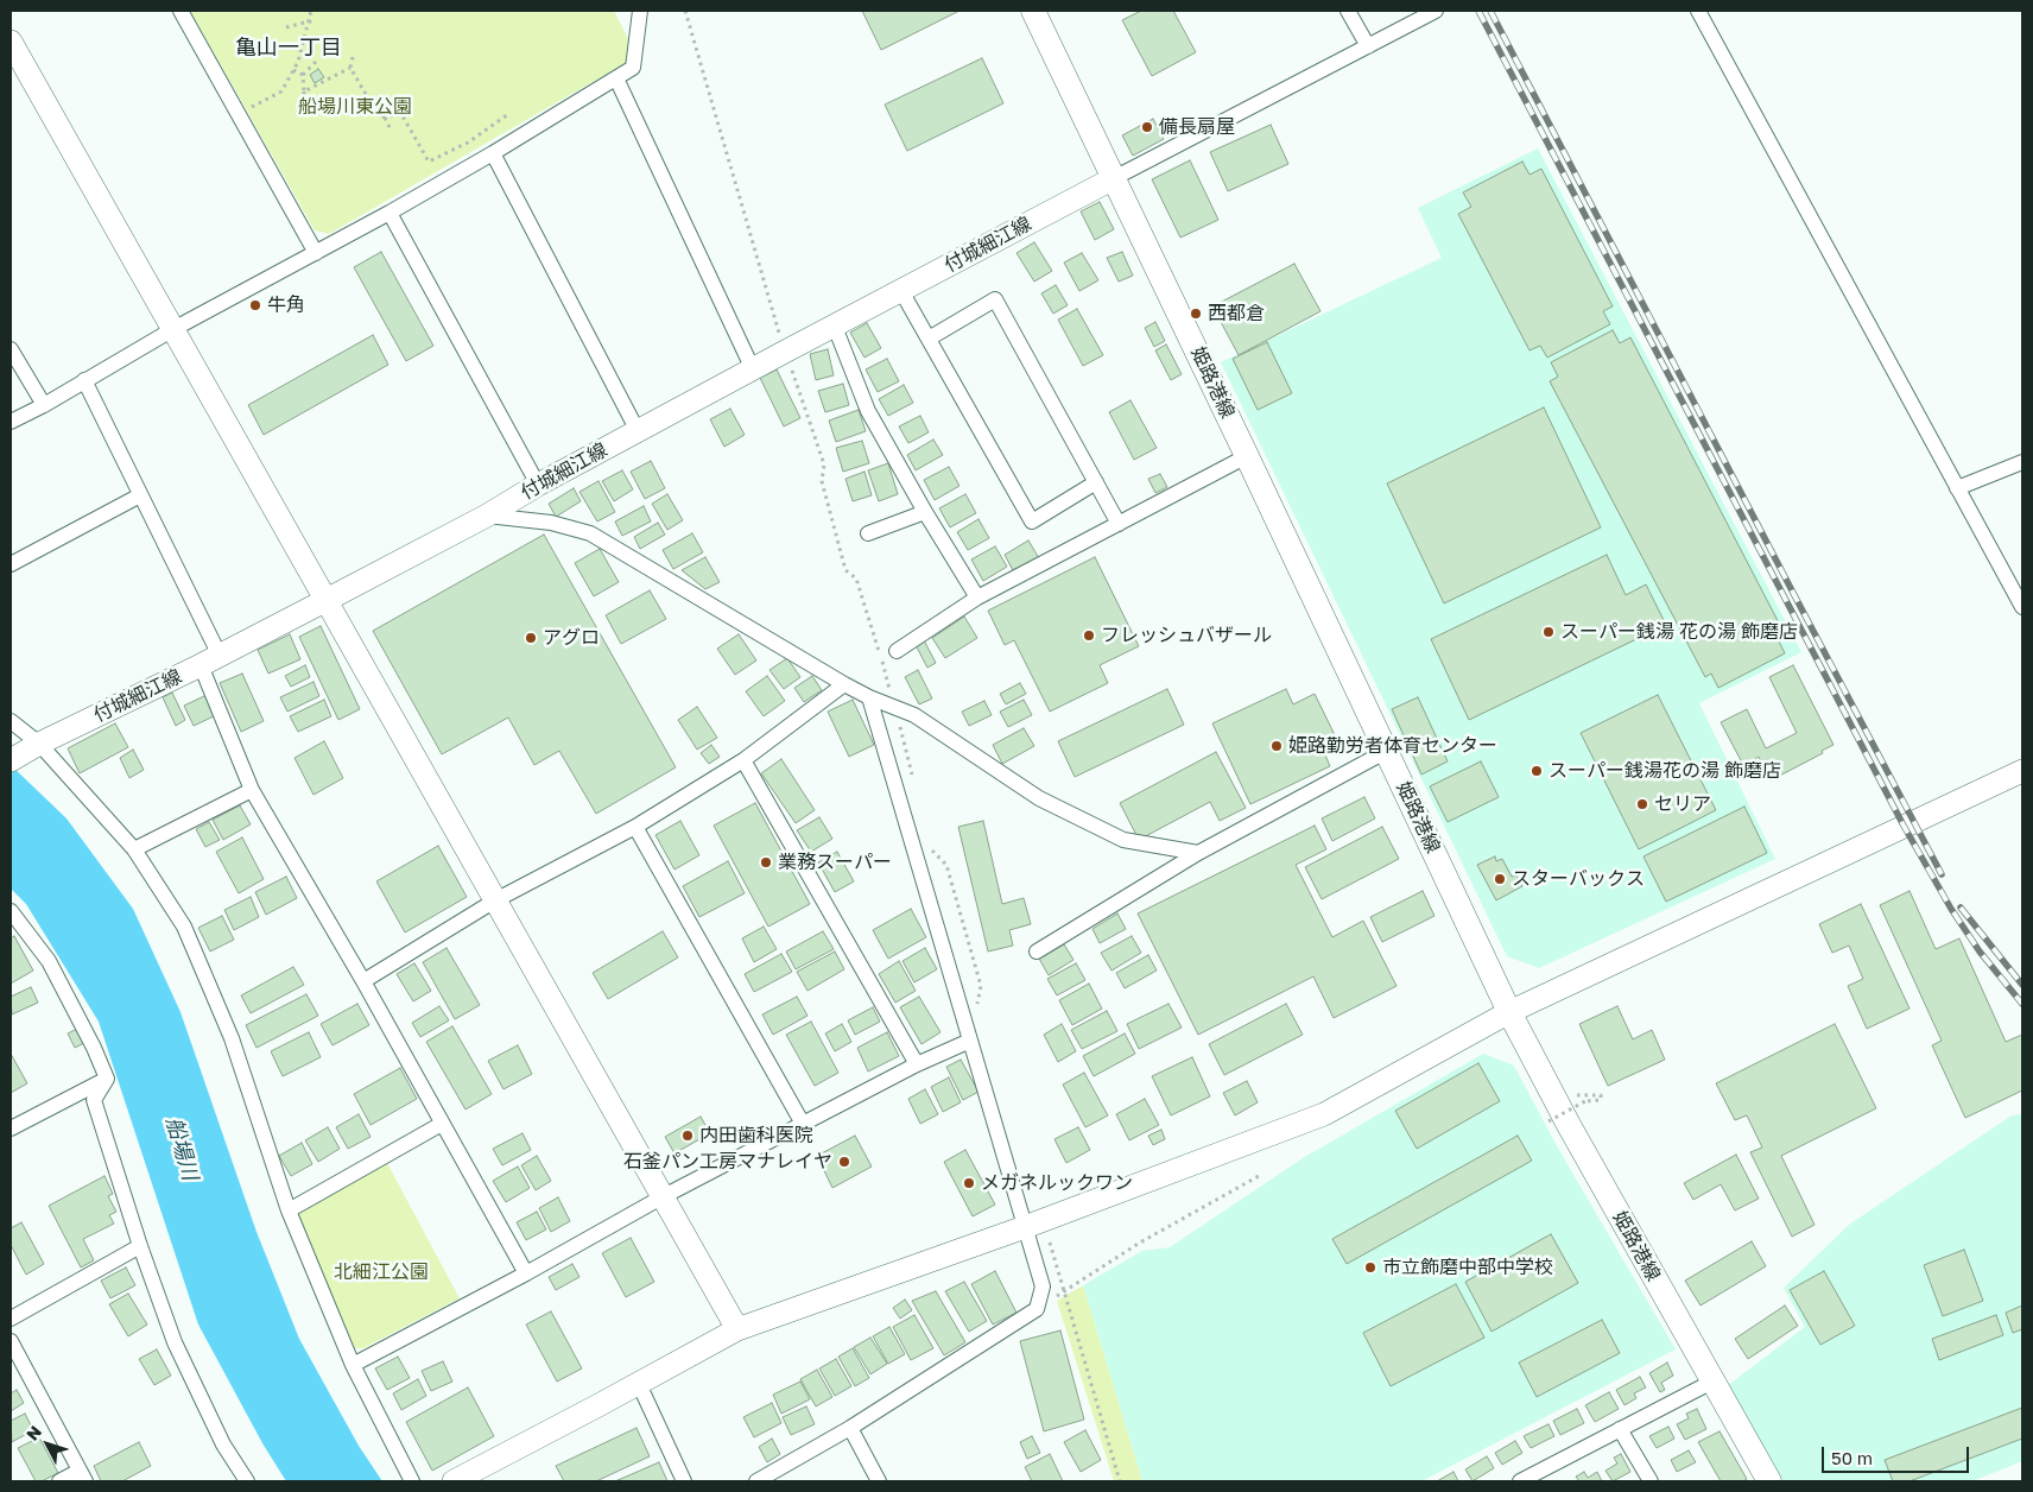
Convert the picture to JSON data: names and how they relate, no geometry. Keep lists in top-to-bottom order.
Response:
{
  "streets": {
    "main road": ["姫路港線"],
    "street": ["付城細江線"]
  },
  "crossings": [
    ["付城細江線", "姫路港線"]
  ],
  "districts": ["亀山一丁目"],
  "water": ["船場川"],
  "parks": ["船場川東公園", "北細江公園"],
  "places": [
    "備長扇屋",
    "牛角",
    "西都倉",
    "スーパー銭湯 花の湯 飾磨店",
    "フレッシュバザール",
    "アグロ",
    "姫路勤労者体育センター",
    "スーパー銭湯花の湯 飾磨店",
    "セリア",
    "業務スーパー",
    "スターバックス",
    "内田歯科医院",
    "石釜パン工房マナレイヤ",
    "メガネルックワン",
    "市立飾磨中部中学校"
  ],
  "scale_bar": "50 m",
  "north": "top left"
}
